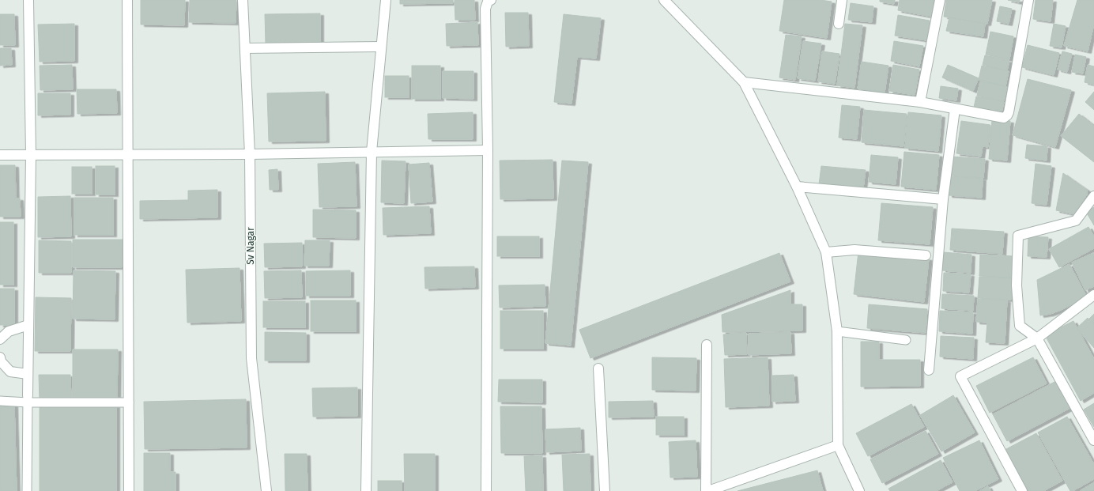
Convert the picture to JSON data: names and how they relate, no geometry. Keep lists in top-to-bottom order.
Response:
{
  "streets": {
    "street": ["Sv Nagar"]
  }
}
